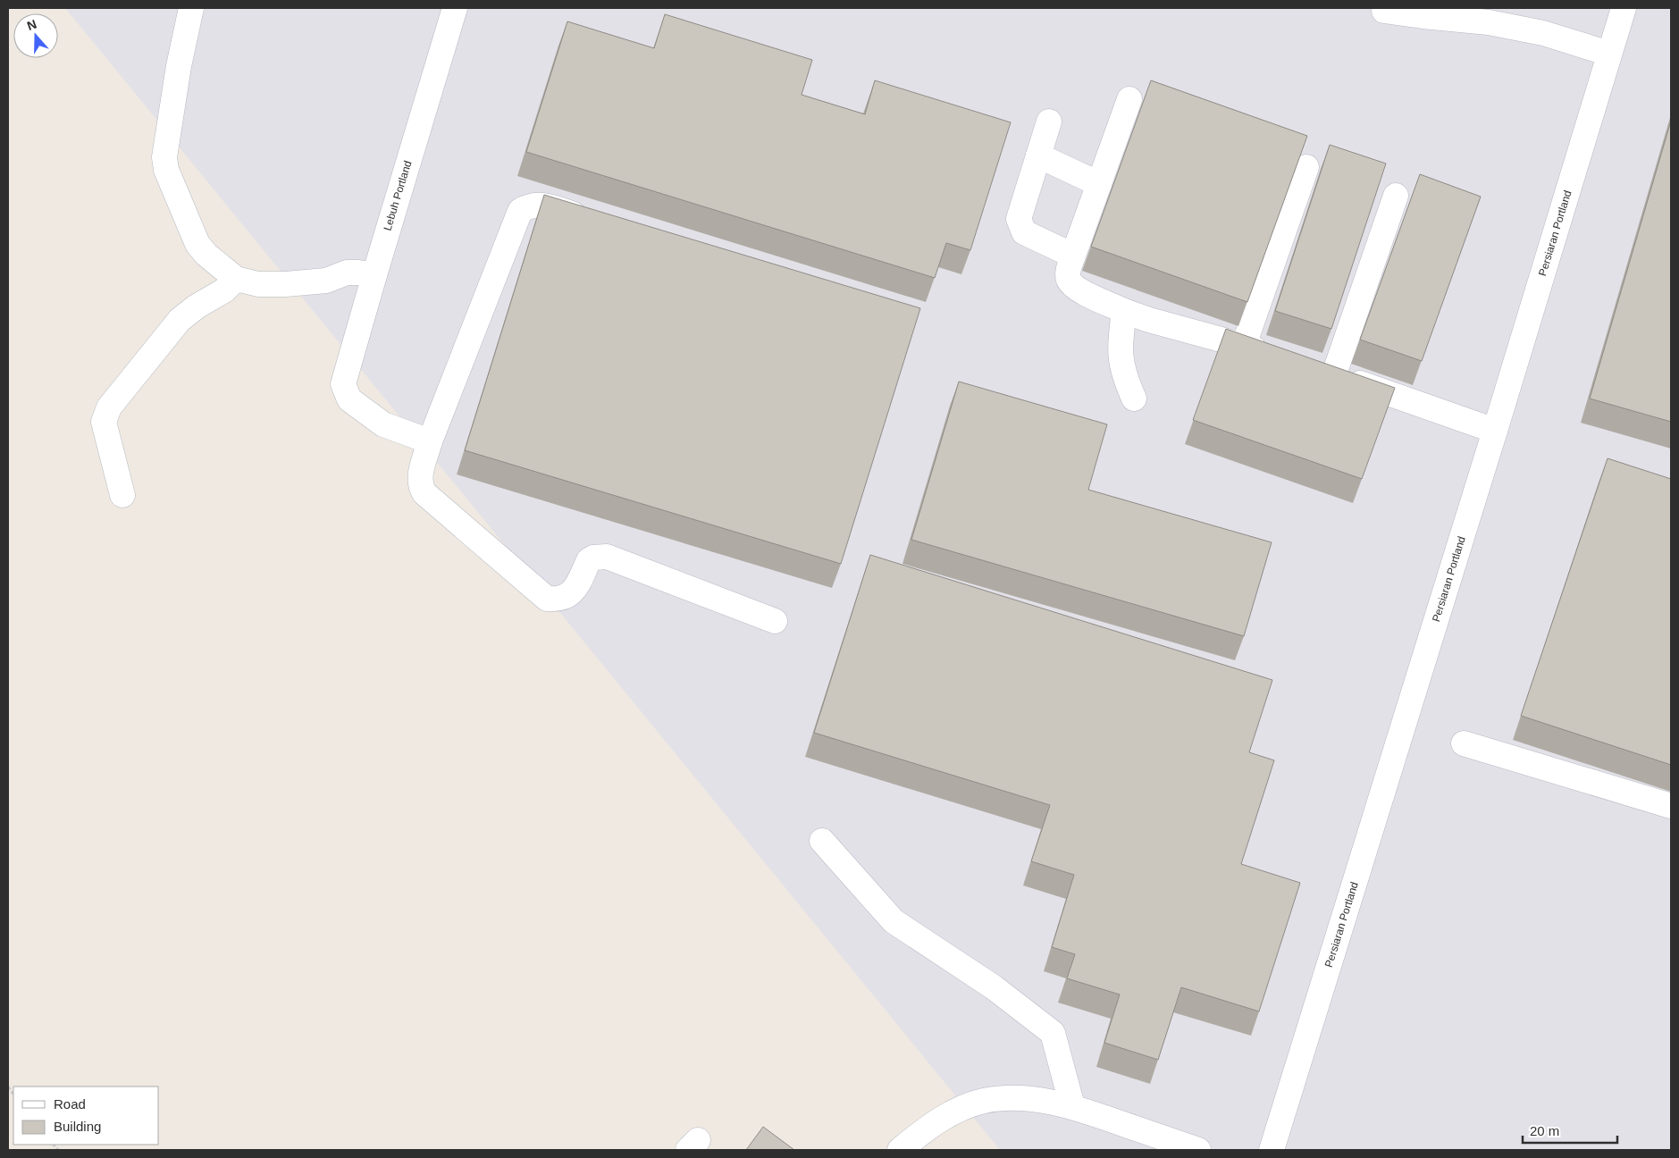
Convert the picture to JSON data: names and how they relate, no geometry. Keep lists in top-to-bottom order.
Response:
{
  "streets": {
    "street": ["Lebuh Portland", "Persiaran Portland"]
  },
  "legend": ["Road", "Building"],
  "scale_bar": "20 m",
  "north": "top"
}
